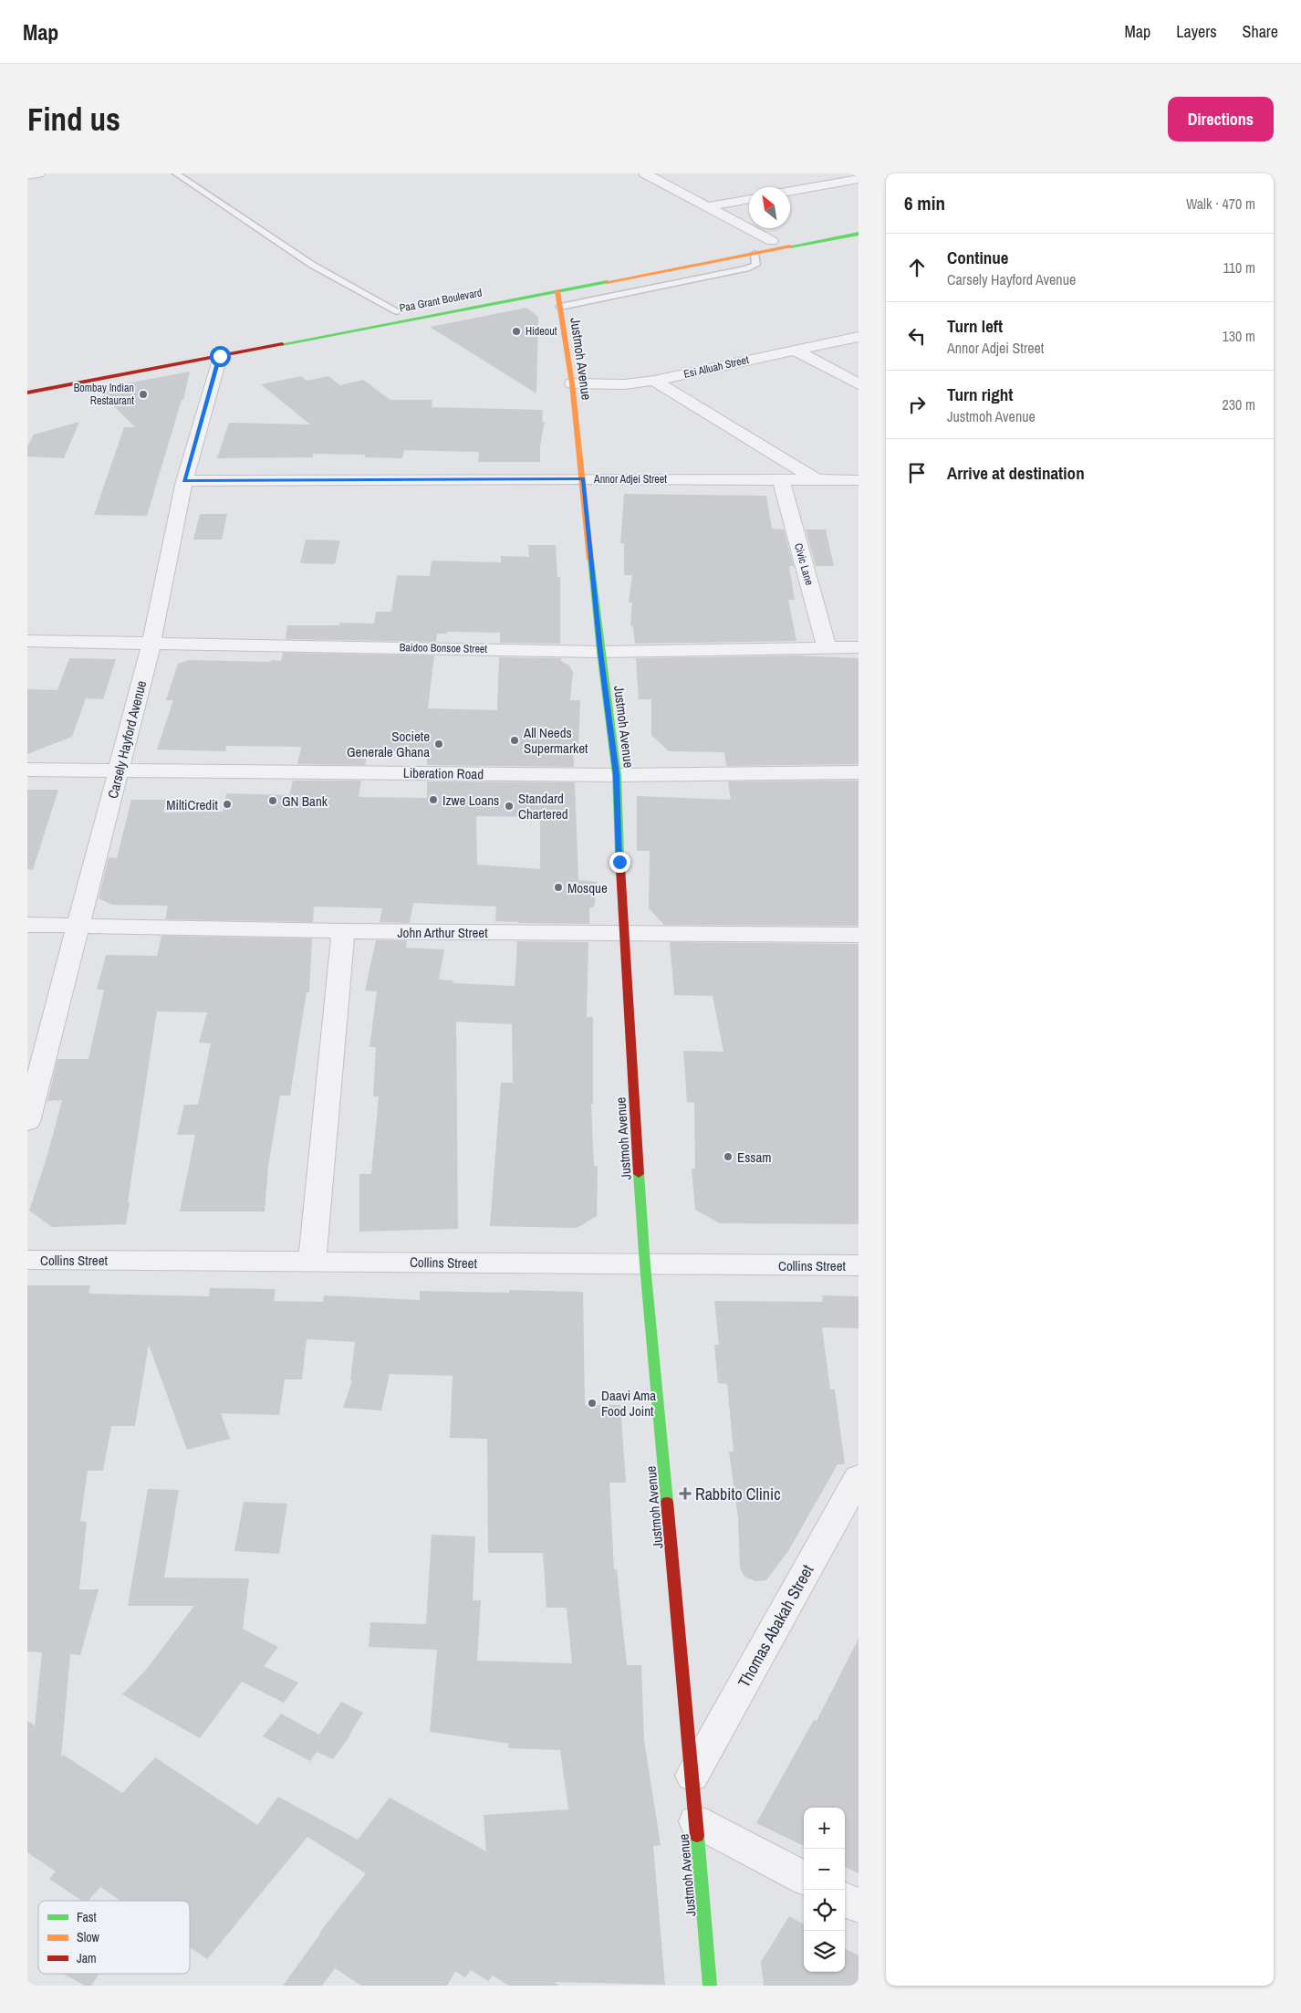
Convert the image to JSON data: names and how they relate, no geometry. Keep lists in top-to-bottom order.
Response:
{
  "streets": {
    "street": [
      "Paa Grant Boulevard",
      "Justmoh Avenue",
      "Esi Alluah Street",
      "Annor Adjei Street",
      "Civic Lane",
      "Baidoo Bonsoe Street",
      "Carsely Hayford Avenue",
      "Liberation Road",
      "John Arthur Street",
      "Collins Street",
      "Thomas Abakah Street"
    ]
  },
  "crossings": [
    ["Paa Grant Boulevard", "Justmoh Avenue"],
    ["Paa Grant Boulevard", "Carsely Hayford Avenue"],
    ["Justmoh Avenue", "Esi Alluah Street"],
    ["Justmoh Avenue", "Annor Adjei Street"],
    ["Justmoh Avenue", "Baidoo Bonsoe Street"],
    ["Justmoh Avenue", "Liberation Road"],
    ["Justmoh Avenue", "John Arthur Street"],
    ["Justmoh Avenue", "Collins Street"],
    ["Justmoh Avenue", "Thomas Abakah Street"],
    ["Annor Adjei Street", "Civic Lane"],
    ["Annor Adjei Street", "Carsely Hayford Avenue"],
    ["Civic Lane", "Baidoo Bonsoe Street"],
    ["Baidoo Bonsoe Street", "Carsely Hayford Avenue"],
    ["Carsely Hayford Avenue", "Liberation Road"],
    ["Carsely Hayford Avenue", "John Arthur Street"]
  ],
  "places": {
    "other": [
      "Hideout",
      "Bombay Indian Restaurant",
      "All Needs Supermarket",
      "Societe Generale Ghana",
      "Izwe Loans",
      "GN Bank",
      "MiltiCredit",
      "Standard Chartered",
      "Mosque",
      "Essam",
      "Daavi Ama Food Joint"
    ],
    "health": ["Rabbito Clinic"]
  },
  "legend": ["Fast", "Slow", "Jam"],
  "north": "top left",
  "page": {
    "header": "Map",
    "nav": ["Map", "Layers", "Share"],
    "buttons": "Directions",
    "title": "Find us",
    "heading": ["6 min", "Walk · 470 m"],
    "list": [
      ["Continue", "Carsely Hayford Avenue", "110 m"],
      ["Turn left", "Annor Adjei Street", "130 m"],
      ["Turn right", "Justmoh Avenue", "230 m"],
      "Arrive at destination"
    ],
    "map_buttons": ["+", "−"]
  }
}
